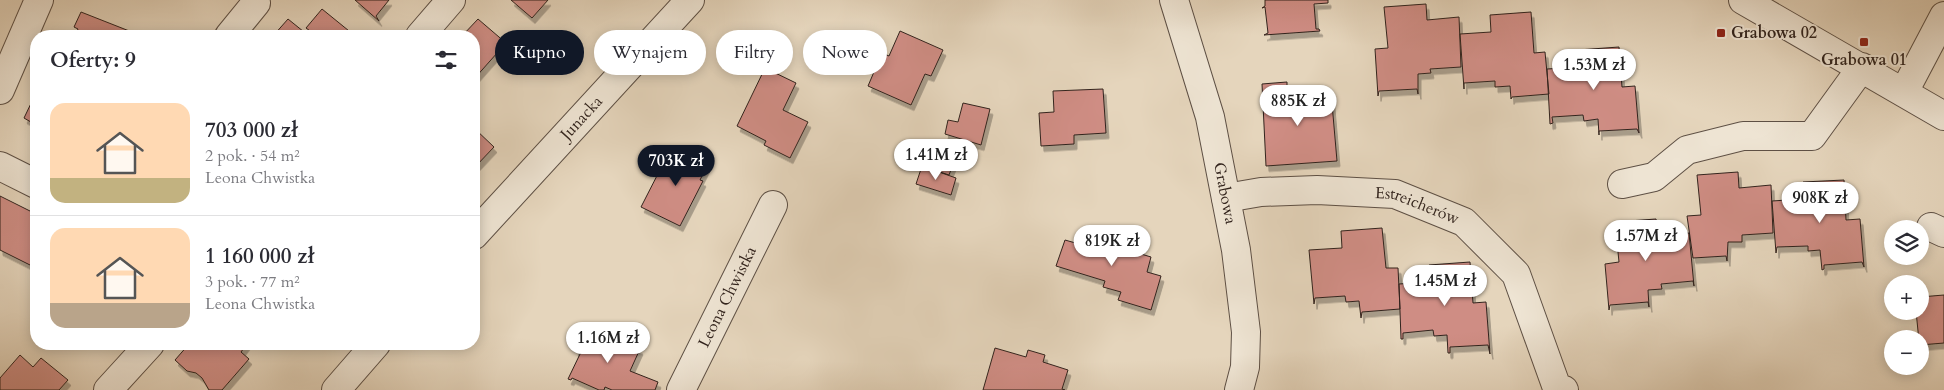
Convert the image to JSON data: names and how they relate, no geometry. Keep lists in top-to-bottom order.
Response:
{
  "streets": {
    "street": [
      "Junacka",
      "Grabowa",
      "Estreicherów",
      "Leona Chwistka"
    ]
  },
  "crossings": [
    ["Grabowa", "Estreicherów"]
  ],
  "places": {
    "transit": ["Grabowa 02", "Grabowa 01"]
  },
  "page": {
    "chip": [
      "Kupno",
      "Wynajem",
      "Filtry",
      "Nowe"
    ],
    "heading": "Oferty: 9",
    "price": [
      "1.53M zł",
      "885K zł",
      "1.41M zł",
      "703K zł",
      "908K zł",
      "1.57M zł",
      "819K zł",
      "1.45M zł",
      "1.16M zł"
    ],
    "list": [
      {
        "name": "703 000 zł",
        "note": "2 pok. · 54 m² · Leona Chwistka"
      },
      {
        "name": "1 160 000 zł",
        "note": "3 pok. · 77 m² · Leona Chwistka"
      }
    ],
    "map_buttons": ["+", "−"]
  }
}
